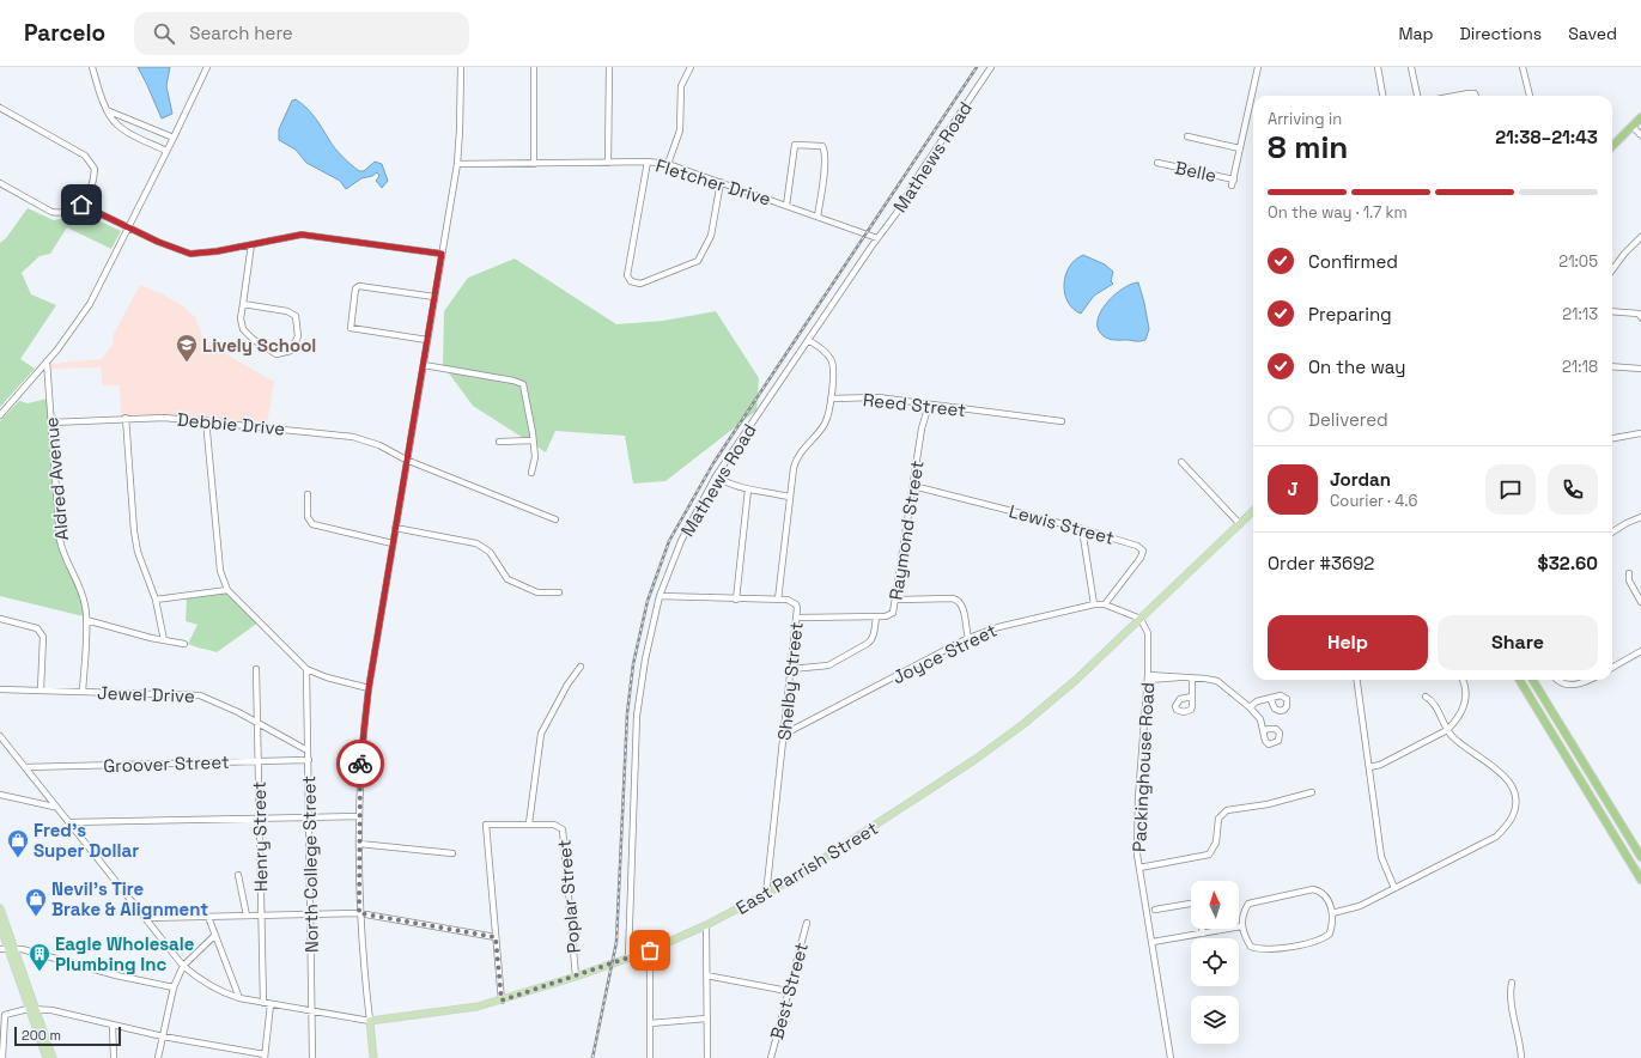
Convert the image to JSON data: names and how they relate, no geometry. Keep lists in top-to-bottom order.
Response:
{
  "streets": {
    "main road": ["East Parrish Street"],
    "street": [
      "Mathews Road",
      "Belle",
      "Fletcher Drive",
      "Reed Street",
      "Debbie Drive",
      "Aldred Avenue",
      "Lewis Street",
      "Raymond Street",
      "Joyce Street",
      "Shelby Street",
      "Jewel Drive",
      "Groover Street",
      "Packinghouse Road",
      "Henry Street",
      "North College Street",
      "Poplar Street",
      "Best Street"
    ]
  },
  "crossings": [
    ["Mathews Road", "Fletcher Drive"],
    ["Mathews Road", "Shelby Street"],
    ["Mathews Road", "East Parrish Street"],
    ["Reed Street", "Raymond Street"],
    ["Debbie Drive", "Aldred Avenue"],
    ["Aldred Avenue", "Jewel Drive"],
    ["Lewis Street", "Raymond Street"],
    ["Lewis Street", "Joyce Street"],
    ["Raymond Street", "Shelby Street"],
    ["Joyce Street", "Shelby Street"],
    ["Joyce Street", "Packinghouse Road"],
    ["Joyce Street", "East Parrish Street"],
    ["Shelby Street", "East Parrish Street"],
    ["Jewel Drive", "Henry Street"],
    ["Jewel Drive", "North College Street"],
    ["Groover Street", "Henry Street"],
    ["Groover Street", "North College Street"],
    ["Packinghouse Road", "East Parrish Street"],
    ["East Parrish Street", "Poplar Street"]
  ],
  "places": {
    "school or university": ["Lively School"],
    "shop": ["Fred's Super Dollar", "Nevil's Tire Brake & Alignment"],
    "building": ["Eagle Wholesale Plumbing Inc"]
  },
  "scale_bar": "200 m",
  "north": "top",
  "page": {
    "header": "Parcelo",
    "search": "Search here",
    "nav": ["Map", "Directions", "Saved"],
    "heading": ["8 min", "Arriving in", "21:38–21:43"],
    "panel": [
      "Jordan",
      "Courier · 4.6",
      "Order #3692",
      "$32.60"
    ],
    "bar": "On the way · 1.7 km",
    "list": [
      ["Confirmed", "21:05"],
      ["Preparing", "21:13"],
      ["On the way", "21:18"],
      "Delivered"
    ],
    "round": "J",
    "buttons": ["Help", "Share"],
    "scale": "200 m"
  }
}
